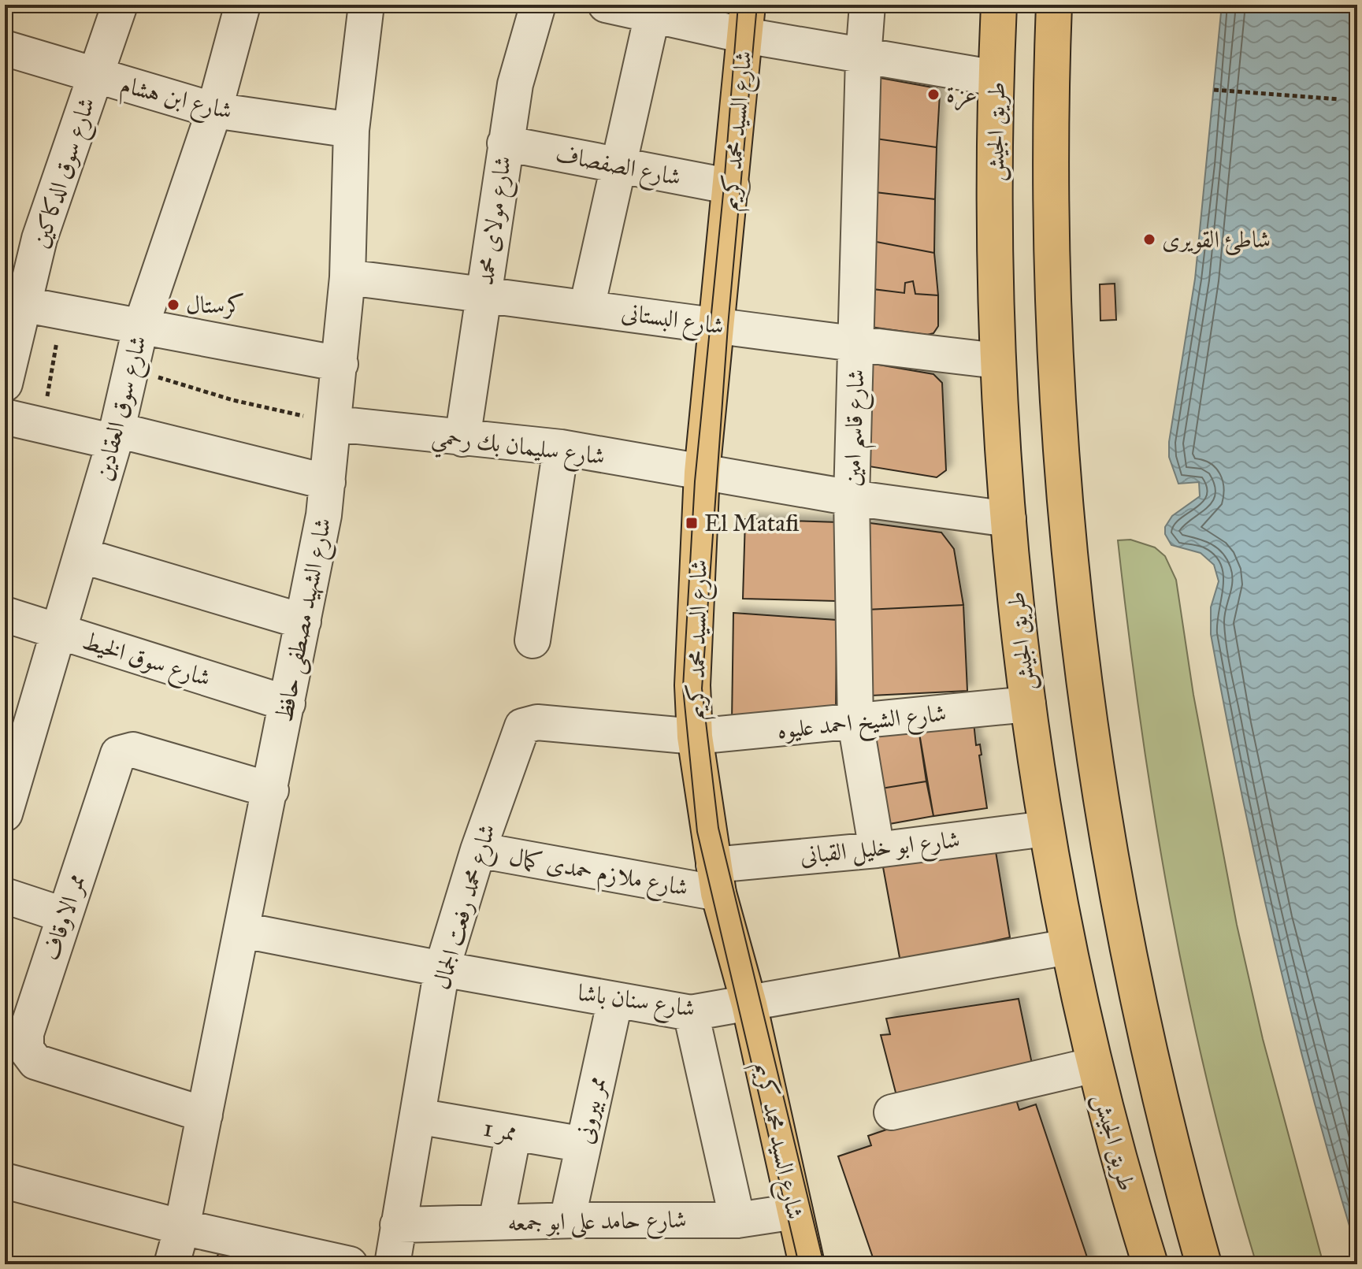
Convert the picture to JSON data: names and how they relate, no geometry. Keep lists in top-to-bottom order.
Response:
{
  "streets": {
    "main road": ["شارع السيد محمد كريم", "طريق الجيش"],
    "street": [
      "شارع ابن هشام",
      "شارع الصفصاف",
      "شارع سوق الدكاكين",
      "شارع مولاى محمد",
      "شارع البستانى",
      "شارع سوق العقادين",
      "شارع قاسم امين",
      "شارع سليمان بك رحمي",
      "شارع الشهيد مصطفى حافظ",
      "شارع سوق الخيط",
      "شارع الشيخ احمد عليوه",
      "شارع ابو خليل القبانى",
      "شارع ملازم حمدى كمال",
      "شارع محمد رفعت الجمال",
      "ممر الاوقاف",
      "شارع سنان باشا",
      "ممر بيرونى",
      "ممر 1",
      "شارع حامد على ابو جمعه"
    ]
  },
  "crossings": [
    ["شارع ابن هشام", "شارع سوق الدكاكين"],
    ["شارع ابن هشام", "شارع سوق العقادين"],
    ["شارع ابن هشام", "شارع الشهيد مصطفى حافظ"],
    ["شارع السيد محمد كريم", "شارع الصفصاف"],
    ["شارع السيد محمد كريم", "شارع البستانى"],
    ["شارع السيد محمد كريم", "شارع سليمان بك رحمي"],
    ["شارع السيد محمد كريم", "شارع الشيخ احمد عليوه"],
    ["شارع السيد محمد كريم", "شارع ابو خليل القبانى"],
    ["شارع السيد محمد كريم", "شارع ملازم حمدى كمال"],
    ["شارع السيد محمد كريم", "شارع محمد رفعت الجمال"],
    ["شارع السيد محمد كريم", "شارع سنان باشا"],
    ["شارع السيد محمد كريم", "شارع حامد على ابو جمعه"],
    ["طريق الجيش", "شارع البستانى"],
    ["طريق الجيش", "شارع سليمان بك رحمي"],
    ["طريق الجيش", "شارع الشيخ احمد عليوه"],
    ["طريق الجيش", "شارع ابو خليل القبانى"],
    ["طريق الجيش", "شارع سنان باشا"],
    ["شارع الصفصاف", "شارع مولاى محمد"],
    ["شارع مولاى محمد", "شارع البستانى"],
    ["شارع مولاى محمد", "شارع سليمان بك رحمي"],
    ["شارع البستانى", "شارع قاسم امين"],
    ["شارع البستانى", "شارع الشهيد مصطفى حافظ"],
    ["شارع سوق العقادين", "شارع سوق الخيط"],
    ["شارع قاسم امين", "شارع سليمان بك رحمي"],
    ["شارع قاسم امين", "شارع الشيخ احمد عليوه"],
    ["شارع قاسم امين", "شارع ابو خليل القبانى"],
    ["شارع سليمان بك رحمي", "شارع الشهيد مصطفى حافظ"],
    ["شارع الشهيد مصطفى حافظ", "شارع سوق الخيط"],
    ["شارع الشهيد مصطفى حافظ", "ممر الاوقاف"],
    ["شارع الشهيد مصطفى حافظ", "شارع سنان باشا"],
    ["شارع الشيخ احمد عليوه", "شارع محمد رفعت الجمال"],
    ["شارع ابو خليل القبانى", "شارع ملازم حمدى كمال"],
    ["شارع ملازم حمدى كمال", "شارع محمد رفعت الجمال"],
    ["شارع محمد رفعت الجمال", "شارع سنان باشا"],
    ["شارع محمد رفعت الجمال", "ممر 1"],
    ["شارع محمد رفعت الجمال", "شارع حامد على ابو جمعه"],
    ["شارع سنان باشا", "ممر بيرونى"],
    ["ممر بيرونى", "ممر 1"],
    ["ممر بيرونى", "شارع حامد على ابو جمعه"]
  ],
  "places": {
    "other": ["عزة", "شاطئ القويرى", "كرستال"],
    "transit": ["El Matafi"]
  }
}
